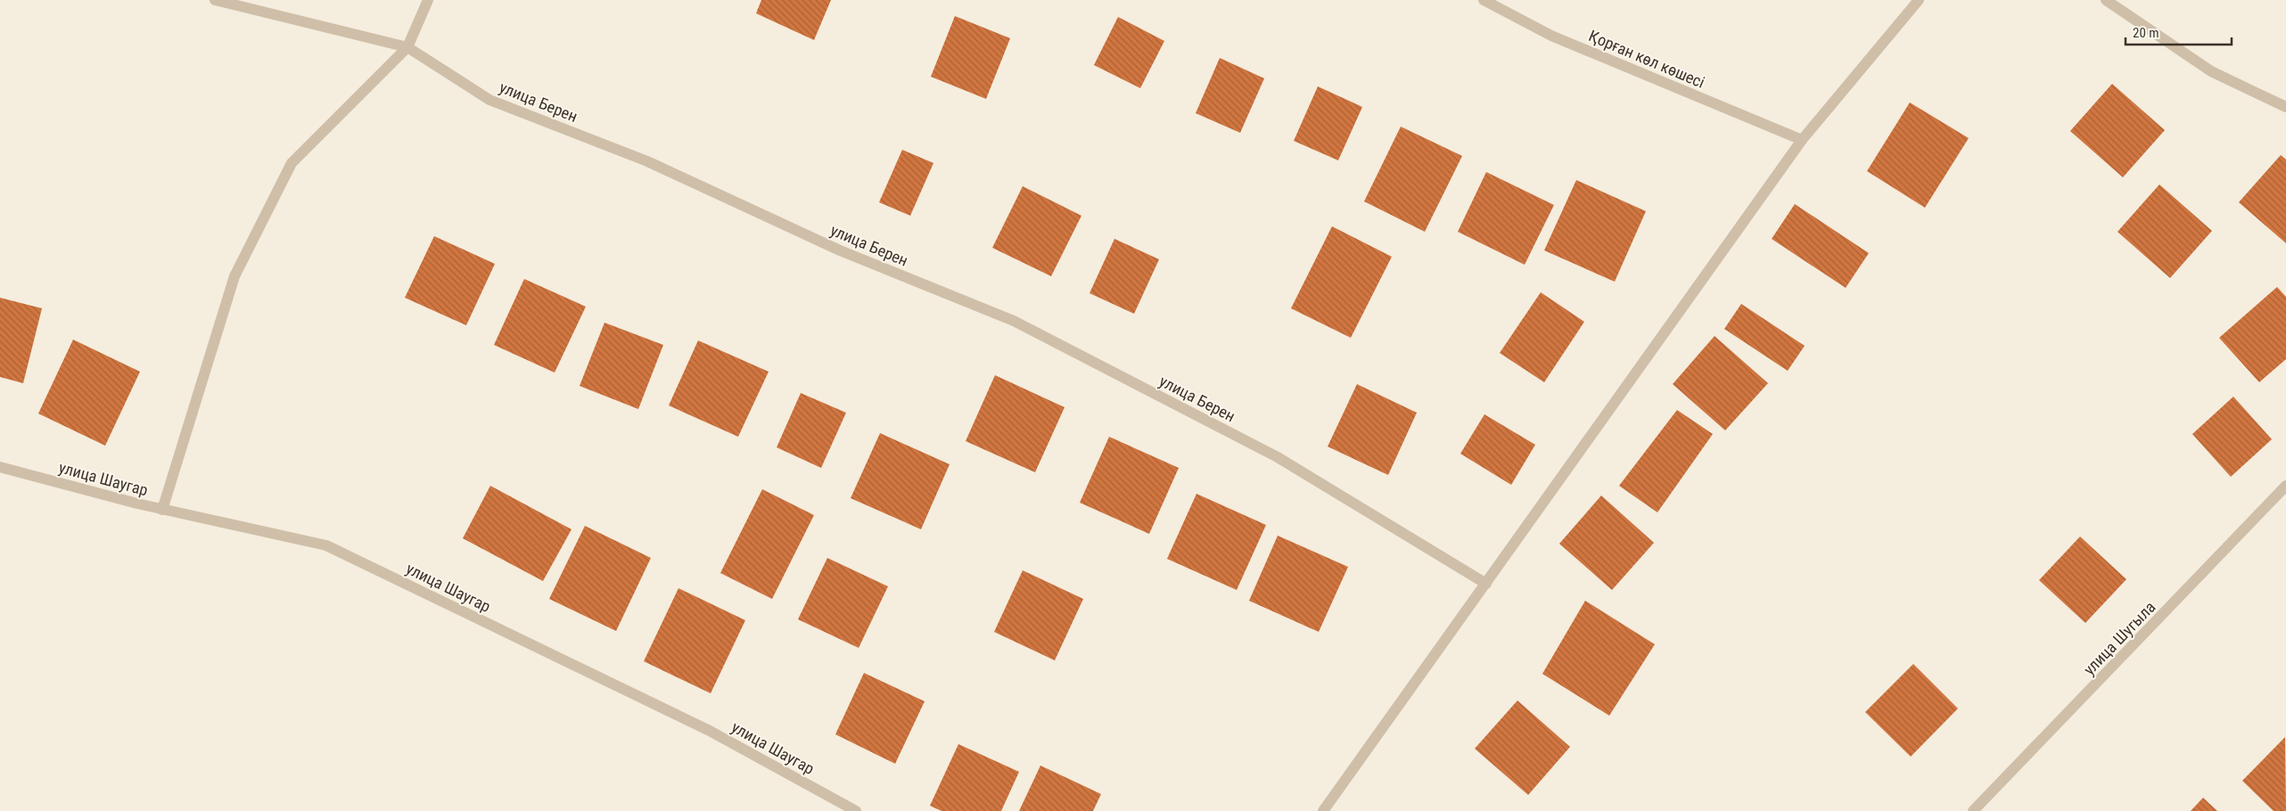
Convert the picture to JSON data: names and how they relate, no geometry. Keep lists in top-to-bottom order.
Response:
{
  "streets": {
    "street": [
      "Қорған көл көшесі",
      "улица Берен",
      "улица Шаугар",
      "улица Шугыла"
    ]
  },
  "scale_bar": "20 m"
}
